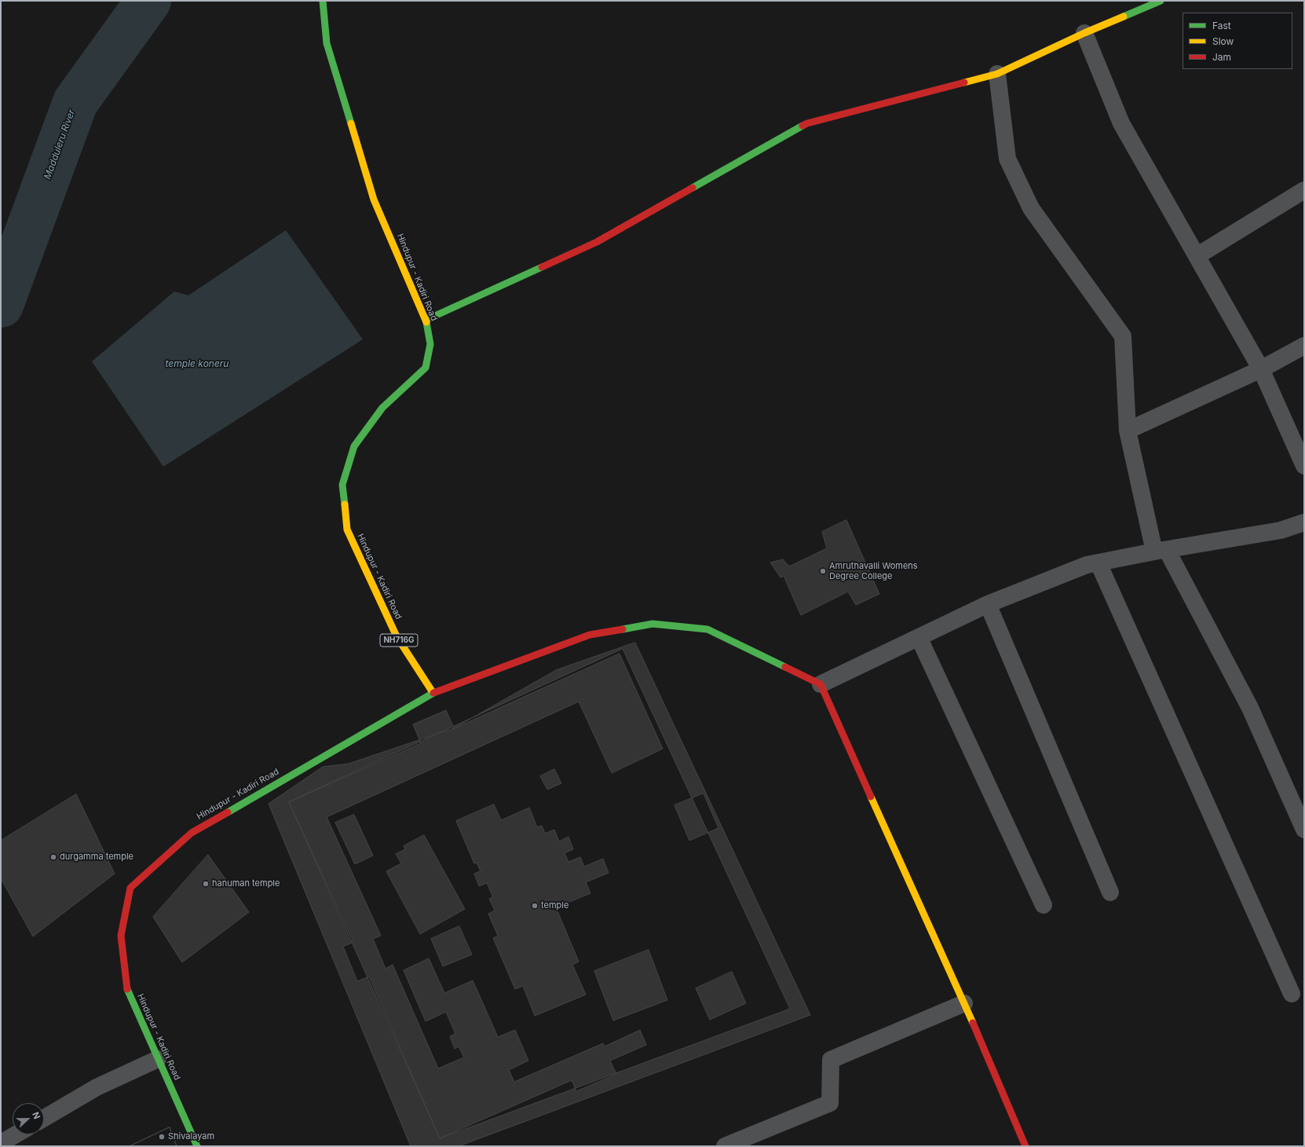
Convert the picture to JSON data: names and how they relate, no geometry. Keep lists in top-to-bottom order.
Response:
{
  "streets": {
    "main road": ["Hindupur - Kadiri Road", "NH716G"]
  },
  "water": ["Madduleru River", "temple koneru"],
  "places": [
    "Amruthavalli Womens Degree College",
    "durgamma temple",
    "hanuman temple",
    "temple",
    "Shivalayam"
  ],
  "legend": ["Fast", "Slow", "Jam"],
  "north": "right"
}
